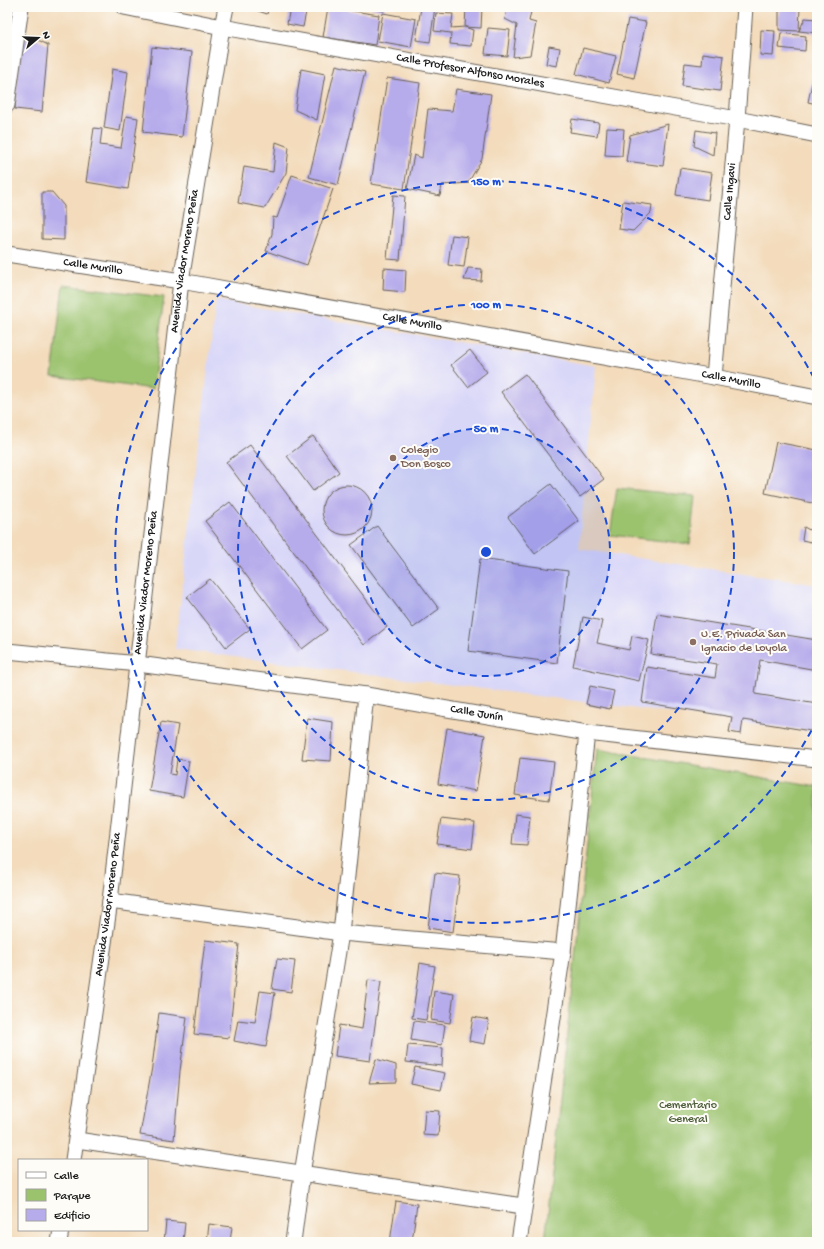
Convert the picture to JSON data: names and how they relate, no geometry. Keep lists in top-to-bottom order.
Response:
{
  "streets": {
    "street": [
      "Calle Profesor Alfonso Morales",
      "Calle Ingavi",
      "Avenida Viador Moreno Peña",
      "Calle Murillo",
      "Calle Junín"
    ]
  },
  "crossings": [
    ["Calle Profesor Alfonso Morales", "Calle Ingavi"],
    ["Calle Profesor Alfonso Morales", "Avenida Viador Moreno Peña"],
    ["Calle Ingavi", "Calle Murillo"],
    ["Avenida Viador Moreno Peña", "Calle Murillo"],
    ["Avenida Viador Moreno Peña", "Calle Junín"]
  ],
  "parks": ["Cementario General"],
  "places": ["Colegio Don Bosco", "U.E. Privada San Ignacio de Loyola"],
  "legend": ["Calle", "Parque", "Edificio"],
  "north": "right",
  "rings": ["150 m", "100 m", "50 m"]
}
